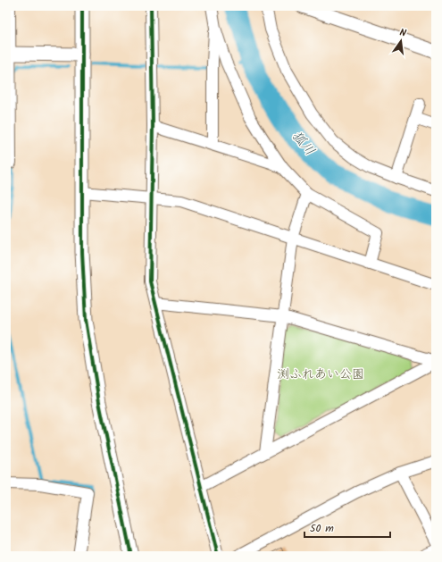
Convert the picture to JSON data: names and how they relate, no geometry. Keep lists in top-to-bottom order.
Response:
{
  "water": ["狐川"],
  "parks": ["渕ふれあい公園"],
  "scale_bar": "50 m",
  "north": "top"
}
